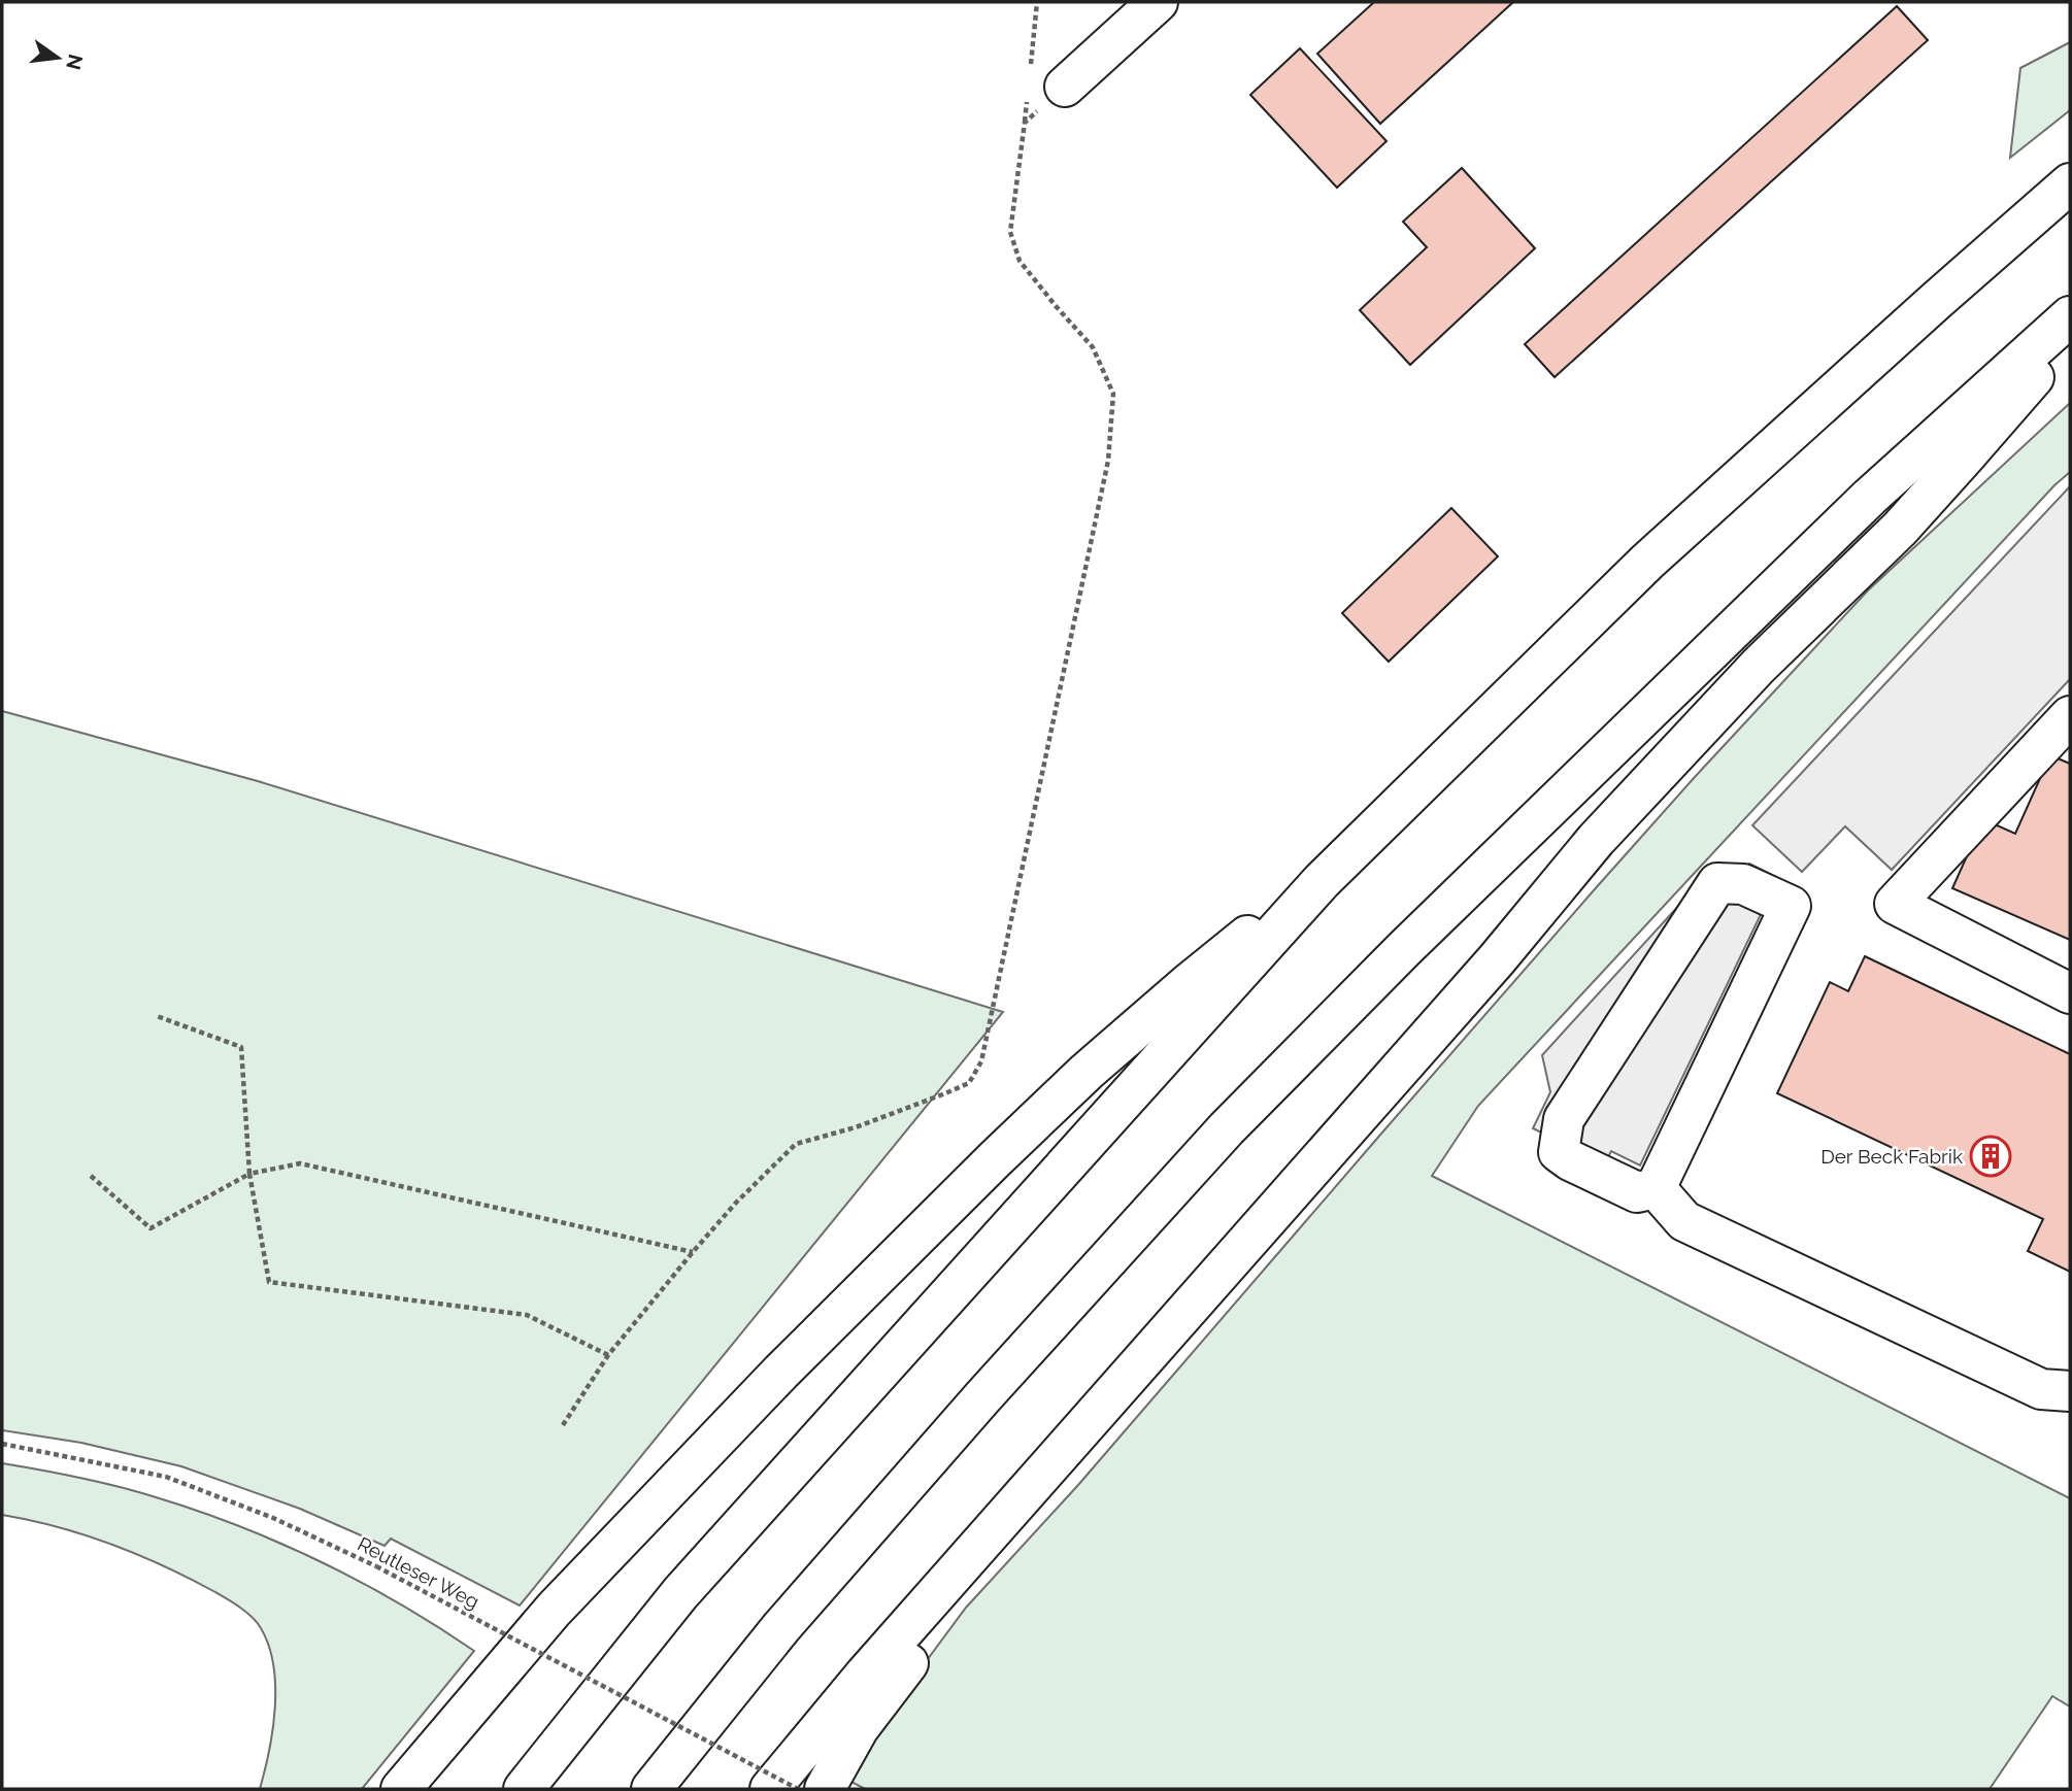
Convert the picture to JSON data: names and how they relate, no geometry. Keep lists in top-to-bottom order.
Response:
{
  "streets": {
    "path": ["Reutleser Weg"]
  },
  "places": {
    "building": ["Der Beck Fabrik"]
  },
  "north": "right"
}
